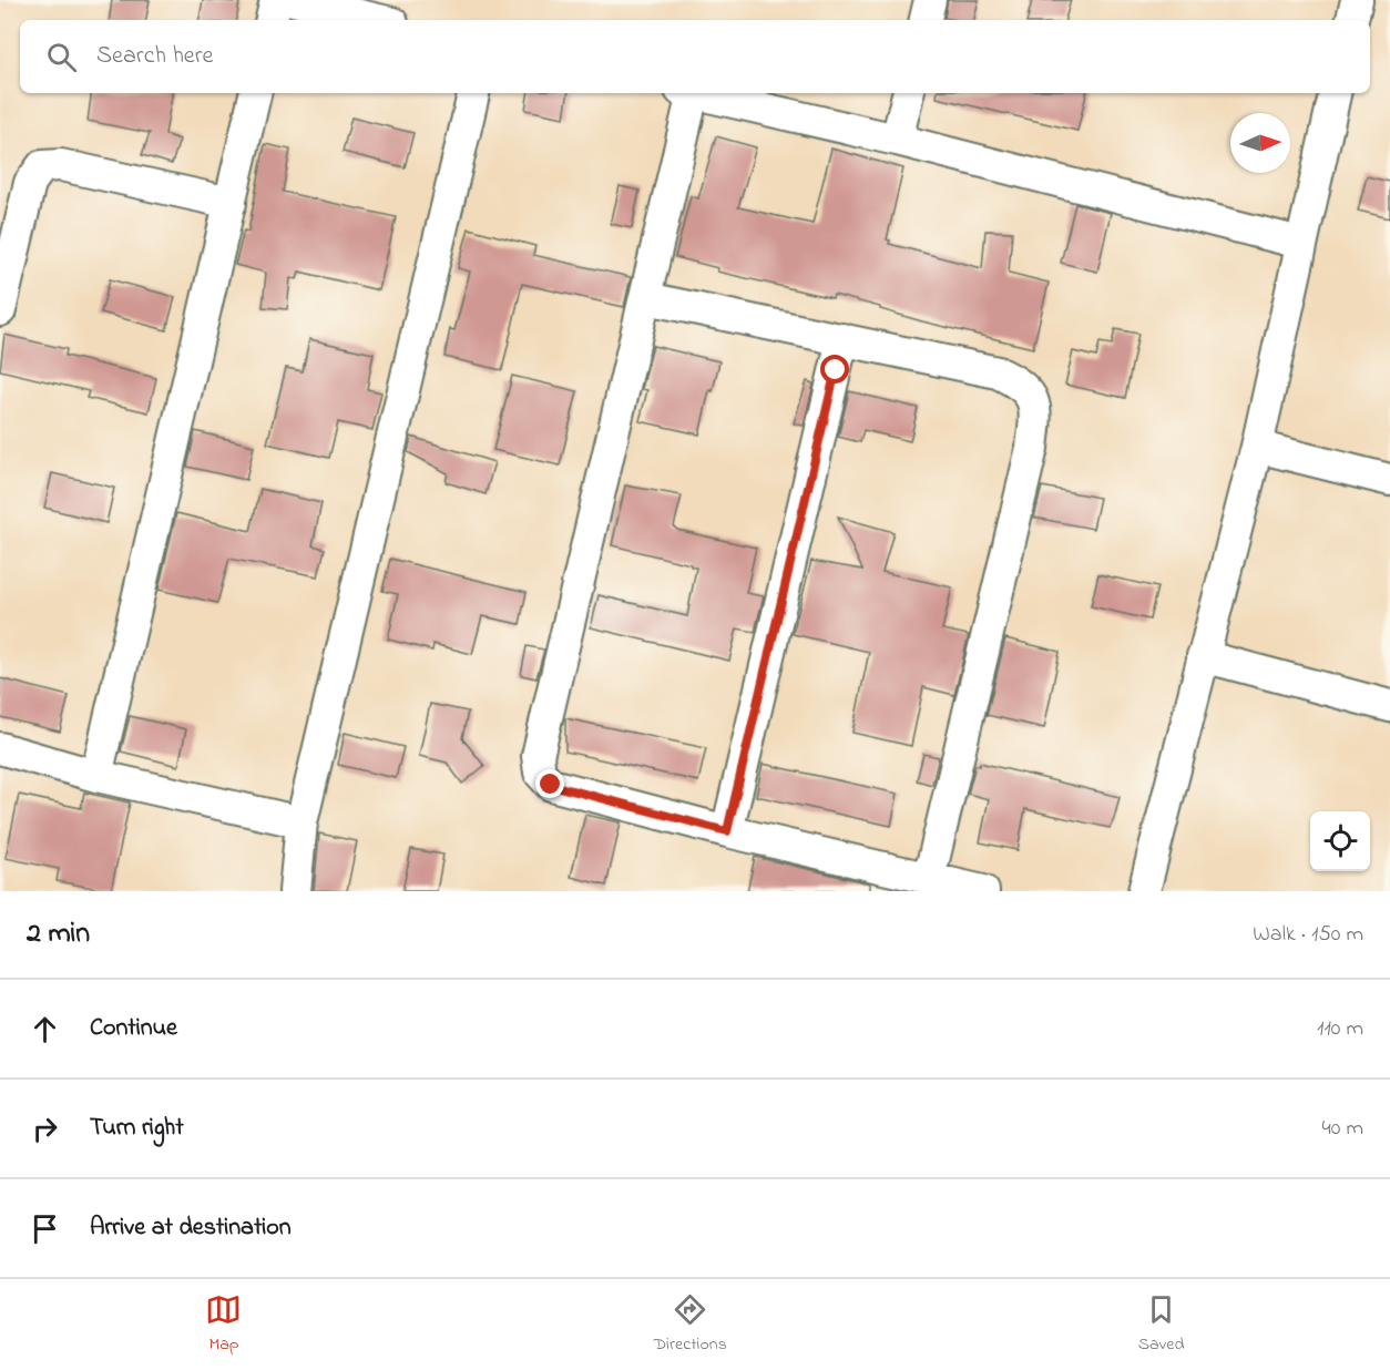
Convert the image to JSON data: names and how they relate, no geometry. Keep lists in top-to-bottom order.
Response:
{
  "north": "right",
  "page": {
    "search": "Search here",
    "heading": ["2 min", "Walk · 150 m"],
    "list": [
      ["Continue", "110 m"],
      ["Turn right", "40 m"],
      "Arrive at destination"
    ],
    "nav": ["Map", "Directions", "Saved"]
  }
}
